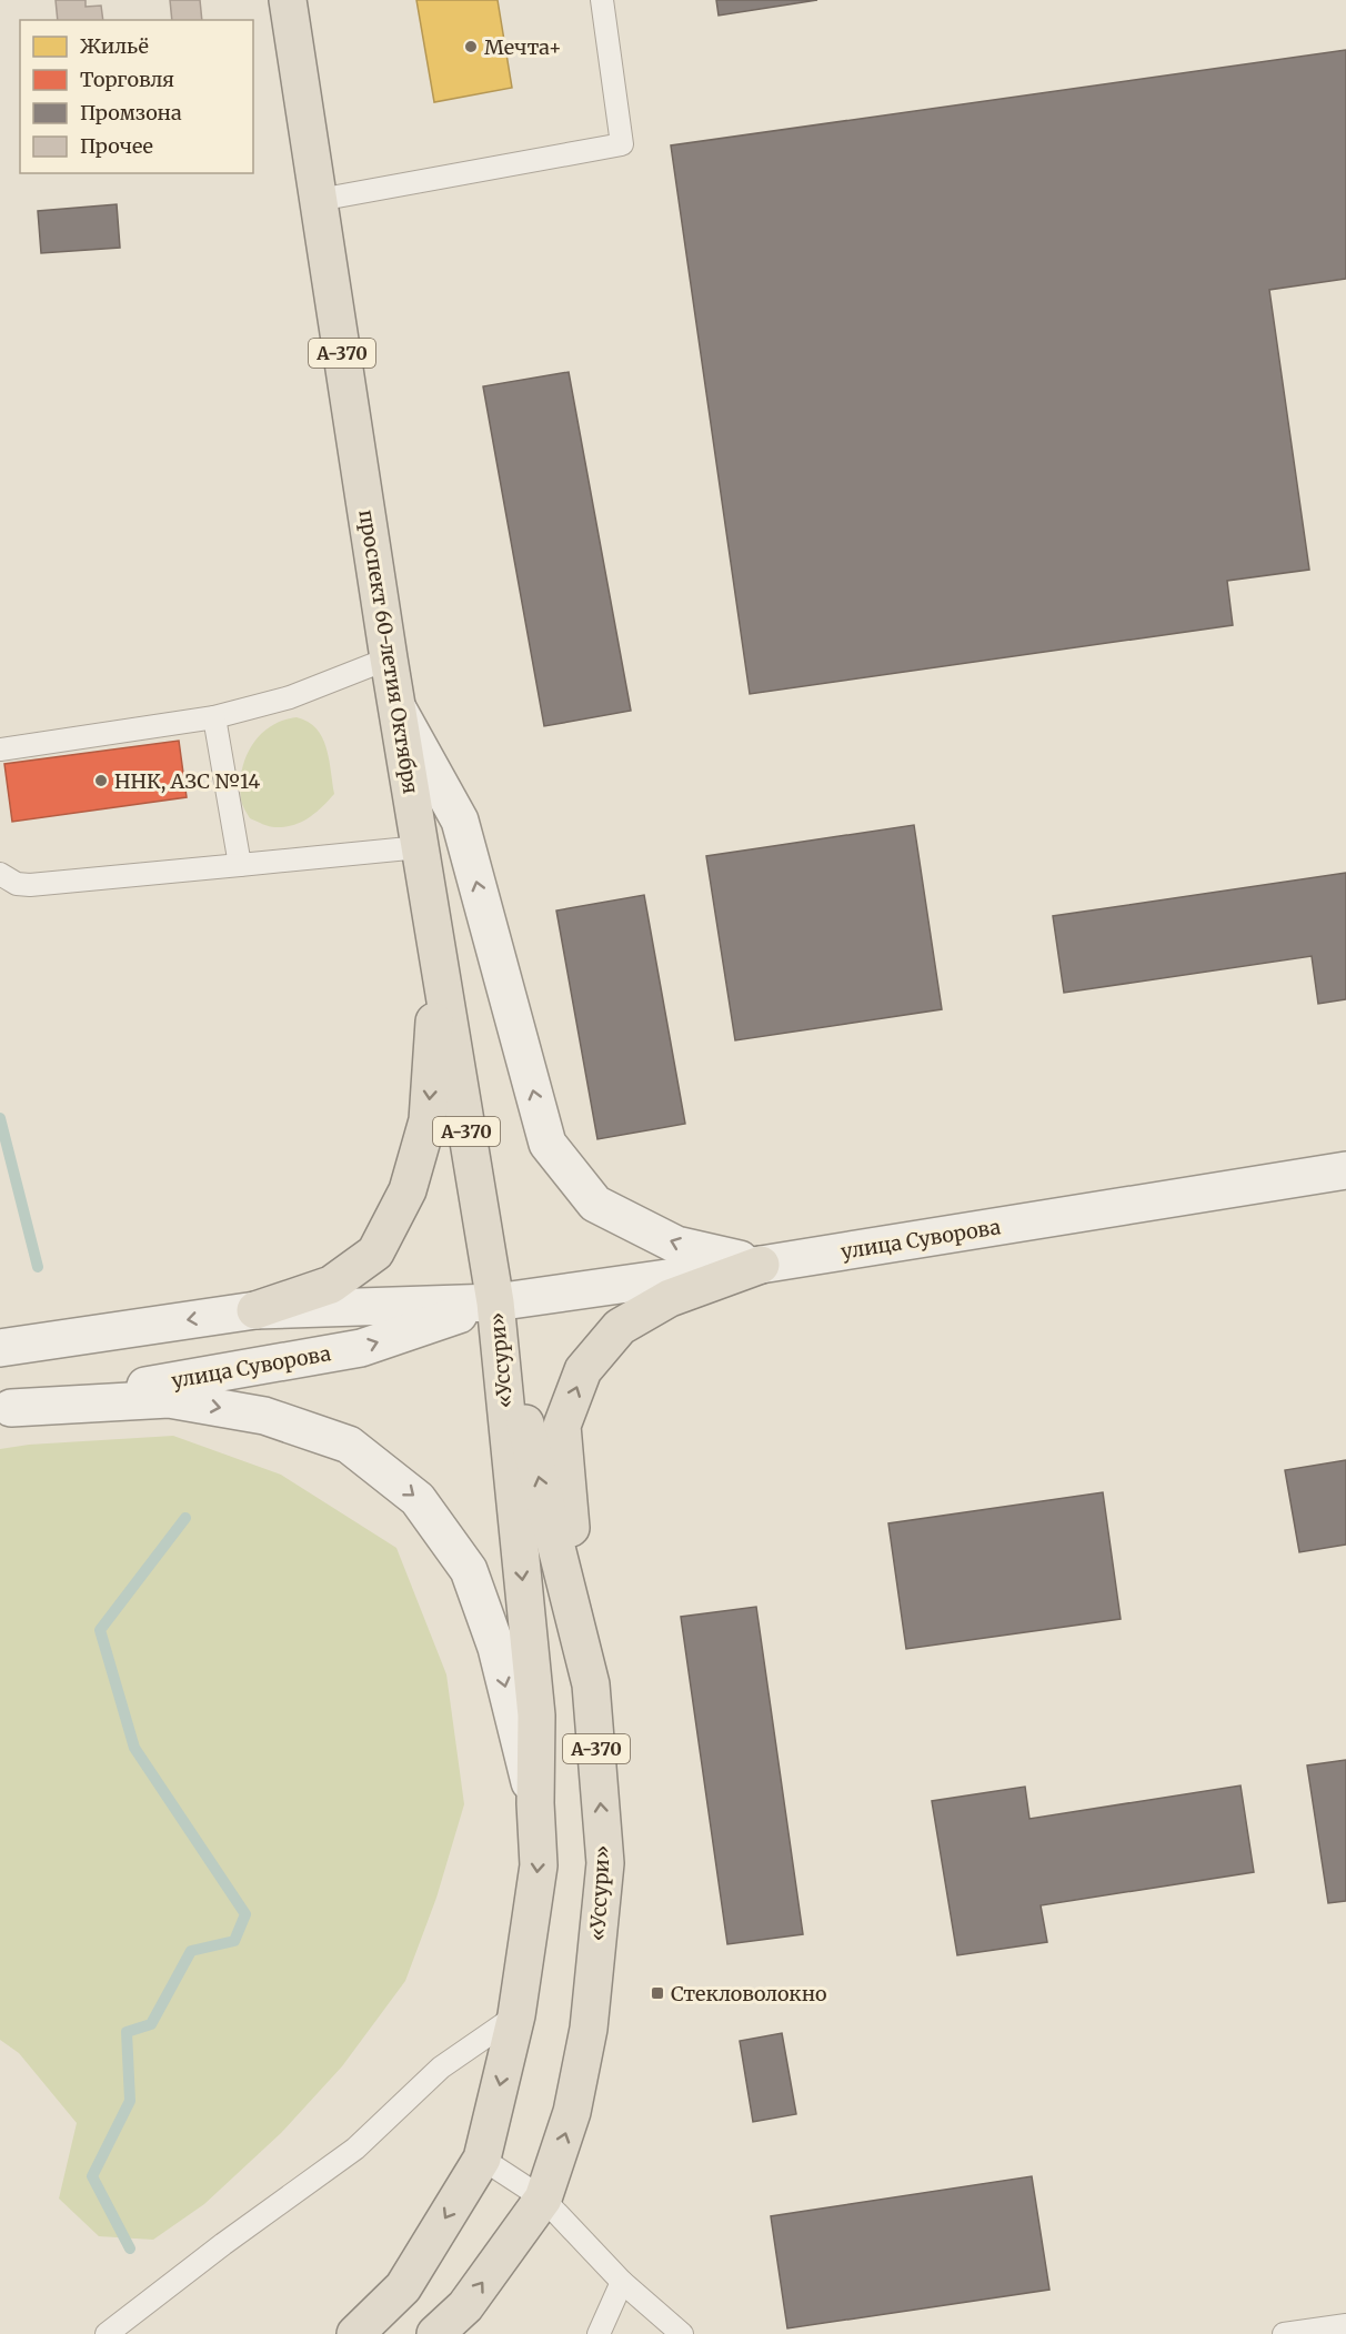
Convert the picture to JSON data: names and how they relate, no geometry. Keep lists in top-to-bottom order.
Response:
{
  "streets": {
    "highway": ["А-370", "проспект 60-летия Октября", "«Уссури»"],
    "main road": ["улица Суворова"]
  },
  "crossings": [
    ["проспект 60-летия Октября", "улица Суворова"],
    ["проспект 60-летия Октября", "«Уссури»"],
    ["улица Суворова", "«Уссури»"]
  ],
  "places": {
    "other": ["Мечта+", "ННК, АЗС №14"],
    "transit": ["Стекловолокно"]
  },
  "legend": [
    "Жильё",
    "Торговля",
    "Промзона",
    "Прочее"
  ]
}
